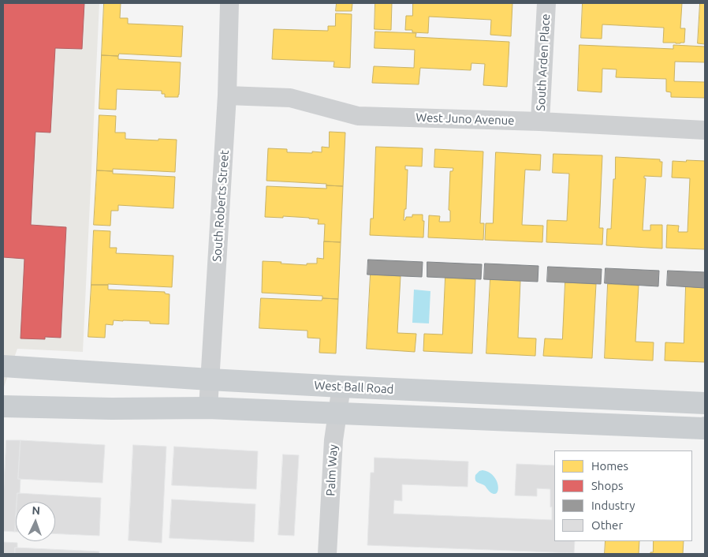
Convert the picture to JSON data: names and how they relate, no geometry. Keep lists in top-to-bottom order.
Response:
{
  "streets": {
    "main road": ["West Ball Road"],
    "street": [
      "South Arden Place",
      "West Juno Avenue",
      "South Roberts Street",
      "Palm Way"
    ]
  },
  "crossings": [
    ["South Arden Place", "West Juno Avenue"],
    ["West Juno Avenue", "South Roberts Street"],
    ["South Roberts Street", "West Ball Road"],
    ["West Ball Road", "Palm Way"]
  ],
  "legend": [
    "Homes",
    "Shops",
    "Industry",
    "Other"
  ],
  "north": "top"
}
